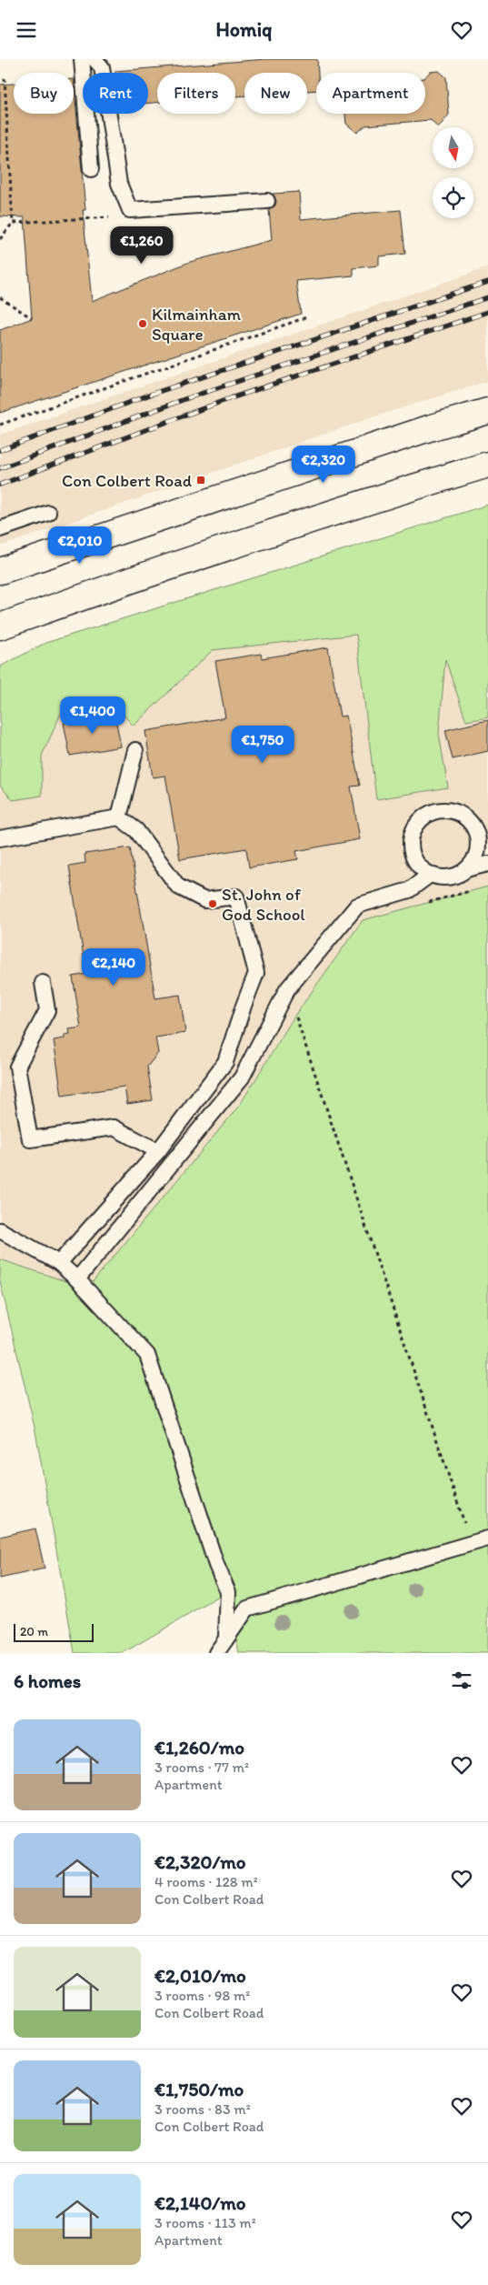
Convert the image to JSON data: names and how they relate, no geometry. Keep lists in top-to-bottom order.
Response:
{
  "places": {
    "other": ["Kilmainham Square", "St. John of God School"],
    "transit": ["Con Colbert Road"]
  },
  "scale_bar": "20 m",
  "north": "bottom",
  "page": {
    "header": "Homiq",
    "chip": [
      "Buy",
      "Rent",
      "Filters",
      "New",
      "Apartment"
    ],
    "price": [
      "€1,260",
      "€2,320",
      "€2,010",
      "€1,400",
      "€1,750",
      "€2,140"
    ],
    "scale": "20 m",
    "heading": "6 homes",
    "list": [
      {
        "name": "€1,260/mo",
        "note": "3 rooms · 77 m² · Apartment"
      },
      {
        "name": "€2,320/mo",
        "note": "4 rooms · 128 m² · Con Colbert Road"
      },
      {
        "name": "€2,010/mo",
        "note": "3 rooms · 98 m² · Con Colbert Road"
      },
      {
        "name": "€1,750/mo",
        "note": "3 rooms · 83 m² · Con Colbert Road"
      },
      {
        "name": "€2,140/mo",
        "note": "3 rooms · 113 m² · Apartment"
      }
    ]
  }
}
